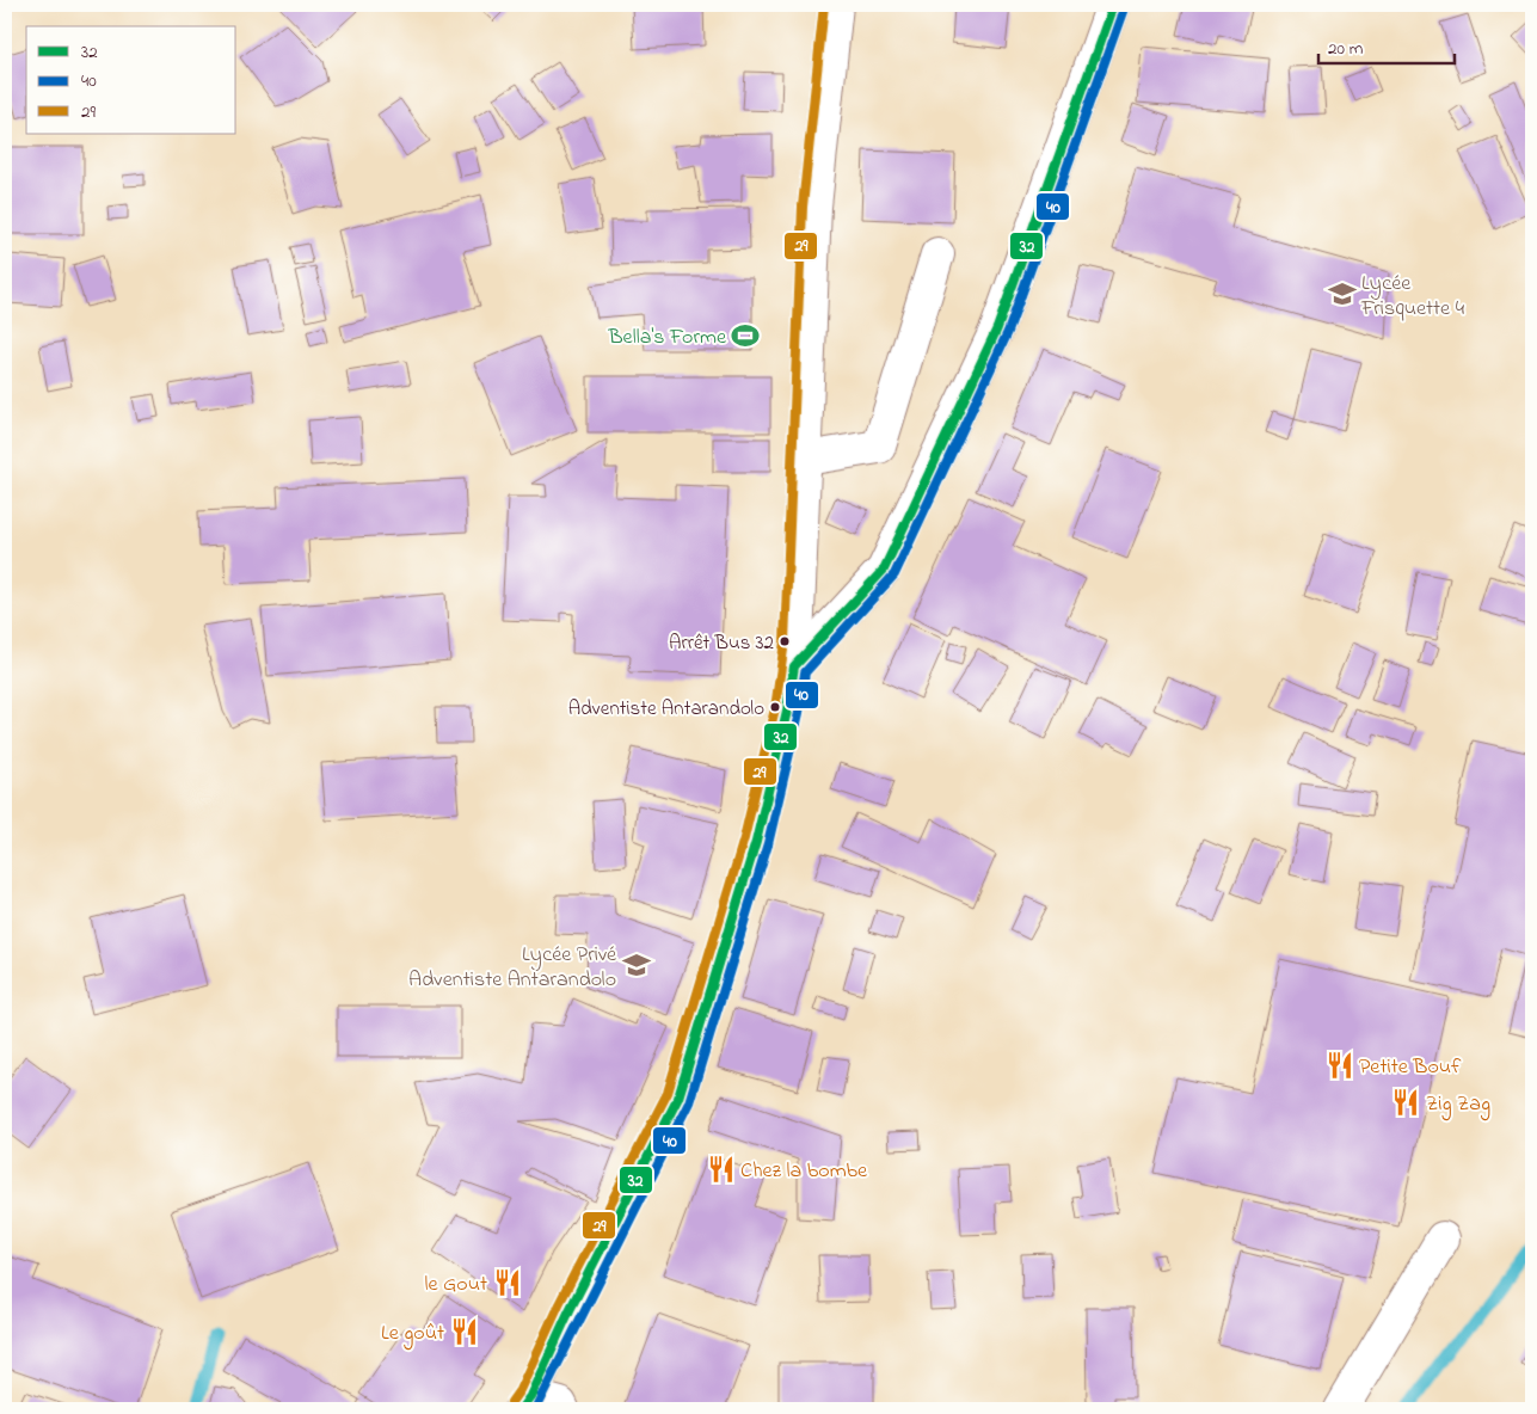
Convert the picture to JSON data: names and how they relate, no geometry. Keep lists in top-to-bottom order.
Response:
{
  "places": {
    "school or university": ["Lycée Frisquette 4", "Lycée Privé Adventiste Antarandolo"],
    "sports": ["Bella's Forme"],
    "other": ["Arrêt Bus 32", "Adventiste Antarandolo"],
    "restaurant": [
      "Petite Bouf",
      "Zig Zag",
      "Chez la bombe",
      "le Gout",
      "Le goût"
    ]
  },
  "lines": ["transit line 32", "transit line 29", "transit line 40"],
  "legend": ["32", "40", "29"],
  "scale_bar": "20 m"
}
